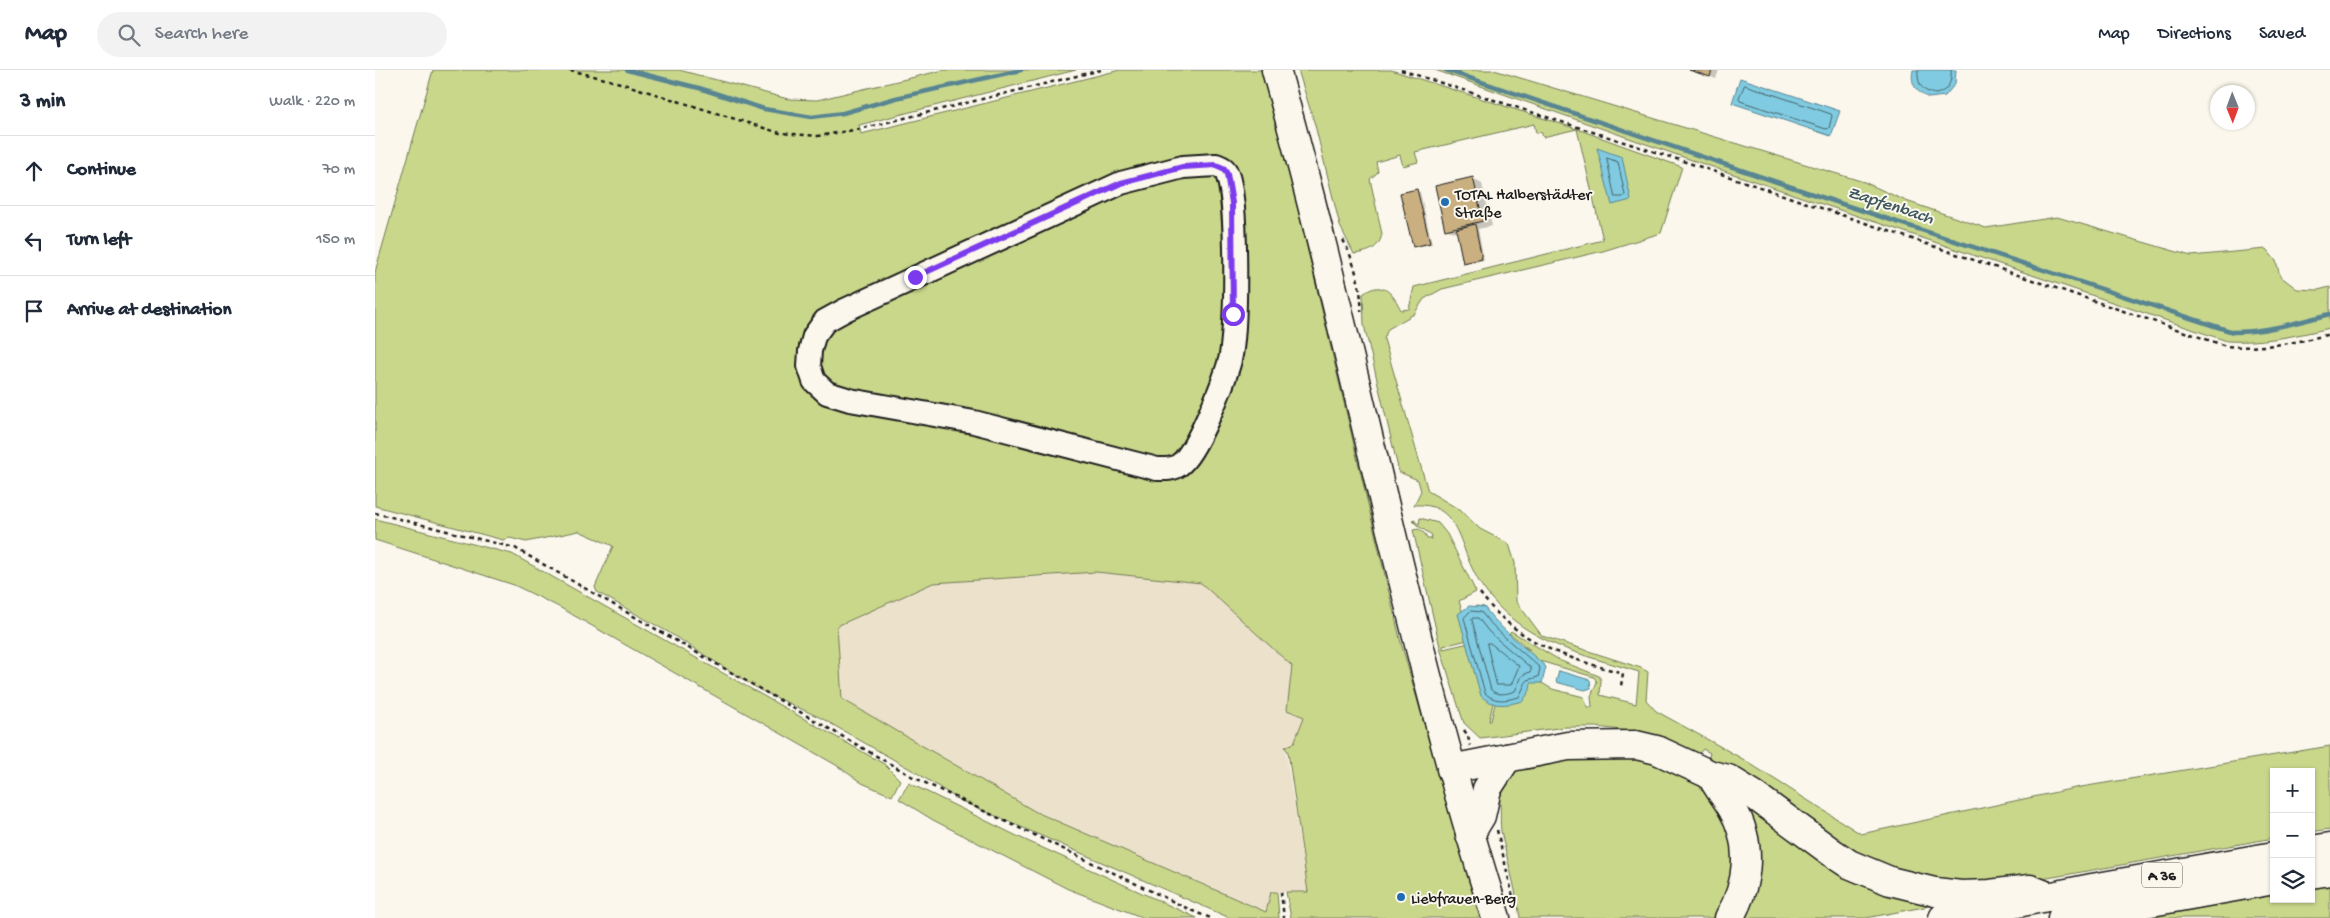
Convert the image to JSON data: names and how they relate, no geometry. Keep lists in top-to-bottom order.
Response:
{
  "streets": {
    "main road": ["A 36"]
  },
  "water": ["Zapfenbach"],
  "places": ["TOTAL Halberstädter Straße", "Liebfrauen-Berg"],
  "north": "bottom",
  "page": {
    "header": "Map",
    "search": "Search here",
    "nav": ["Map", "Directions", "Saved"],
    "heading": ["3 min", "Walk · 220 m"],
    "list": [
      ["Continue", "70 m"],
      ["Turn left", "150 m"],
      "Arrive at destination"
    ],
    "map_buttons": ["+", "−"]
  }
}
